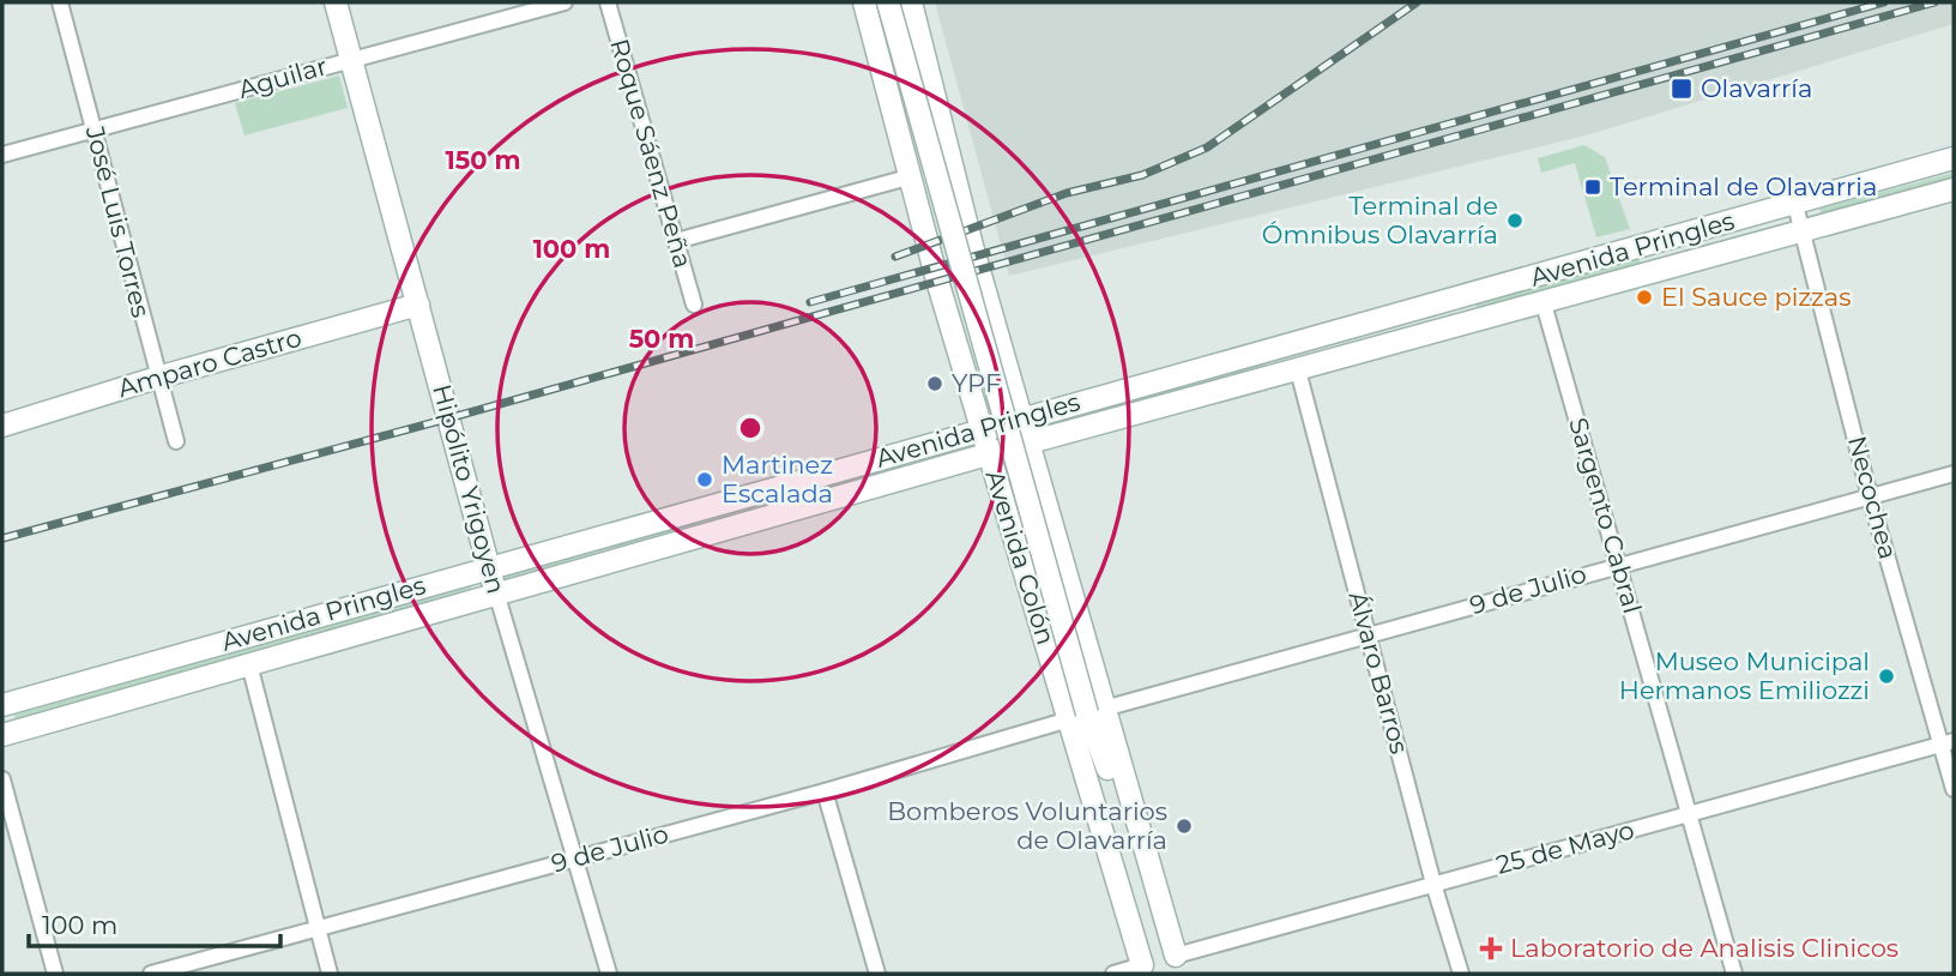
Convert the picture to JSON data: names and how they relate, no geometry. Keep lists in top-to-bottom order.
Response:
{
  "streets": {
    "main road": [
      "Avenida Pringles",
      "Amparo Castro",
      "Hipólito Yrigoyen",
      "Avenida Colón"
    ],
    "street": [
      "Aguilar",
      "Roque Sáenz Peña",
      "José Luis Torres",
      "Necochea",
      "Sargento Cabral",
      "9 de Julio",
      "Álvaro Barros",
      "25 de Mayo"
    ]
  },
  "crossings": [
    ["Aguilar", "José Luis Torres"],
    ["Aguilar", "Hipólito Yrigoyen"],
    ["José Luis Torres", "Amparo Castro"],
    ["Avenida Pringles", "Hipólito Yrigoyen"],
    ["Avenida Pringles", "Necochea"],
    ["Avenida Pringles", "Sargento Cabral"],
    ["Avenida Pringles", "Avenida Colón"],
    ["Avenida Pringles", "Álvaro Barros"],
    ["Amparo Castro", "Hipólito Yrigoyen"],
    ["Hipólito Yrigoyen", "9 de Julio"],
    ["Necochea", "9 de Julio"],
    ["Necochea", "25 de Mayo"],
    ["Sargento Cabral", "9 de Julio"],
    ["Sargento Cabral", "25 de Mayo"],
    ["Avenida Colón", "9 de Julio"],
    ["Avenida Colón", "25 de Mayo"],
    ["9 de Julio", "Álvaro Barros"],
    ["Álvaro Barros", "25 de Mayo"]
  ],
  "places": {
    "transit": ["Olavarría", "Terminal de Olavarria"],
    "other": [
      "Terminal de Ómnibus Olavarría",
      "El Sauce pizzas",
      "YPF",
      "Martinez Escalada",
      "Museo Municipal Hermanos Emiliozzi",
      "Bomberos Voluntarios de Olavarría"
    ],
    "health": ["Laboratorio de Analisis Clinicos"]
  },
  "scale_bar": "100 m",
  "rings": ["150 m", "100 m", "50 m"]
}
